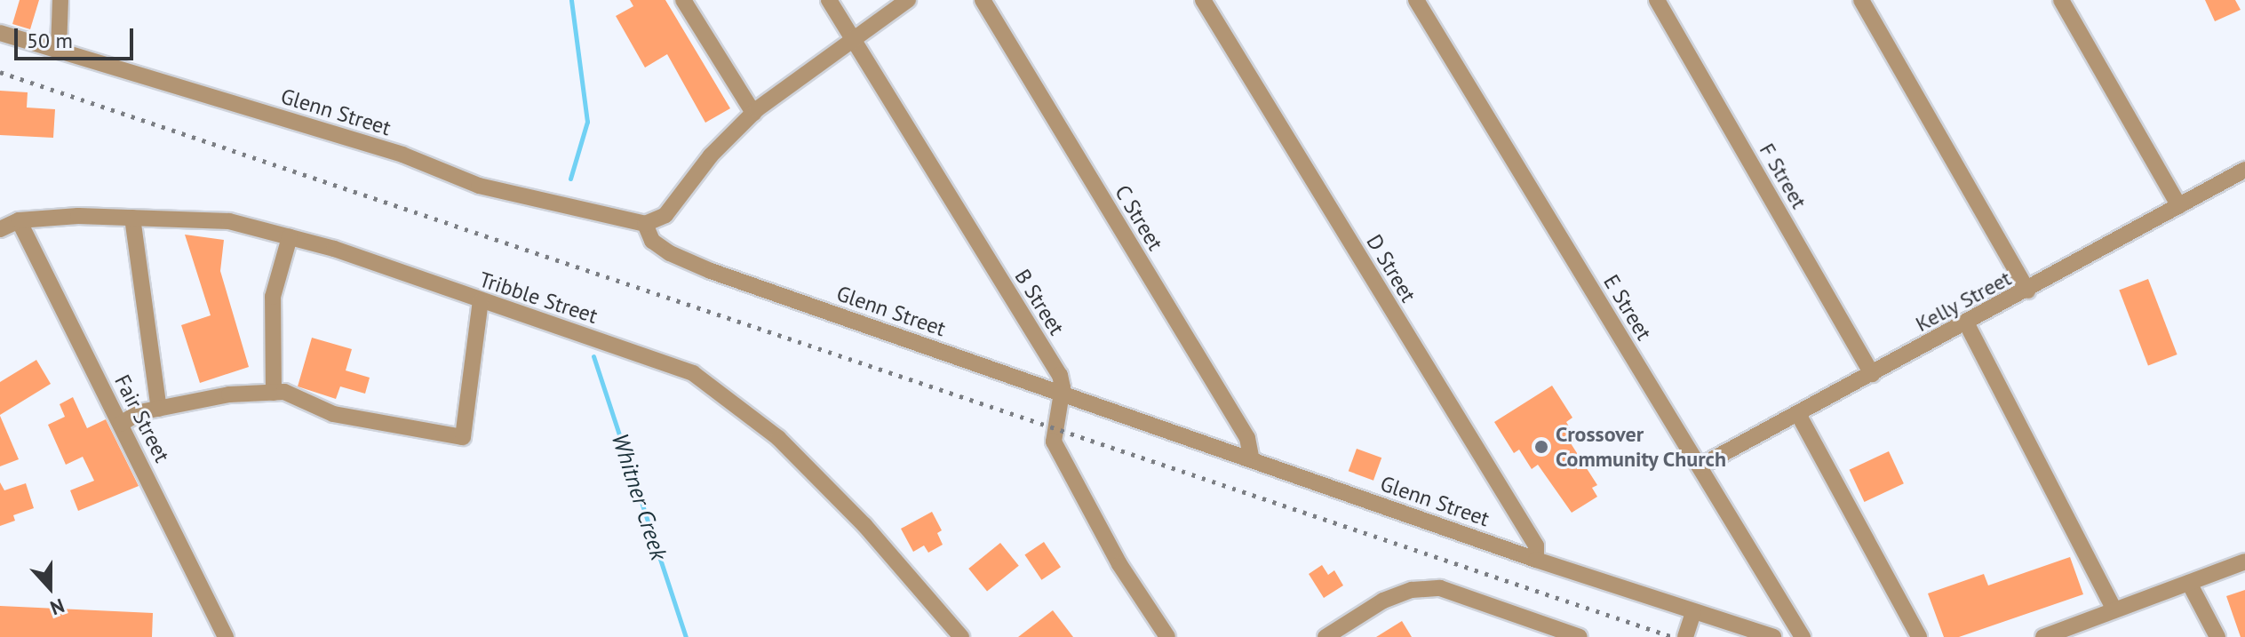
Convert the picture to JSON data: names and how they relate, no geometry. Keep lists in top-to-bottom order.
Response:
{
  "streets": {
    "street": [
      "Glenn Street",
      "F Street",
      "C Street",
      "D Street",
      "Tribble Street",
      "Kelly Street",
      "B Street",
      "E Street",
      "Fair Street"
    ]
  },
  "crossings": [
    ["Glenn Street", "C Street"],
    ["Glenn Street", "D Street"],
    ["Glenn Street", "B Street"],
    ["F Street", "Kelly Street"],
    ["Tribble Street", "Fair Street"],
    ["Kelly Street", "E Street"]
  ],
  "water": ["Whitner Creek"],
  "places": ["Crossover Community Church"],
  "scale_bar": "50 m",
  "north": "bottom"
}
